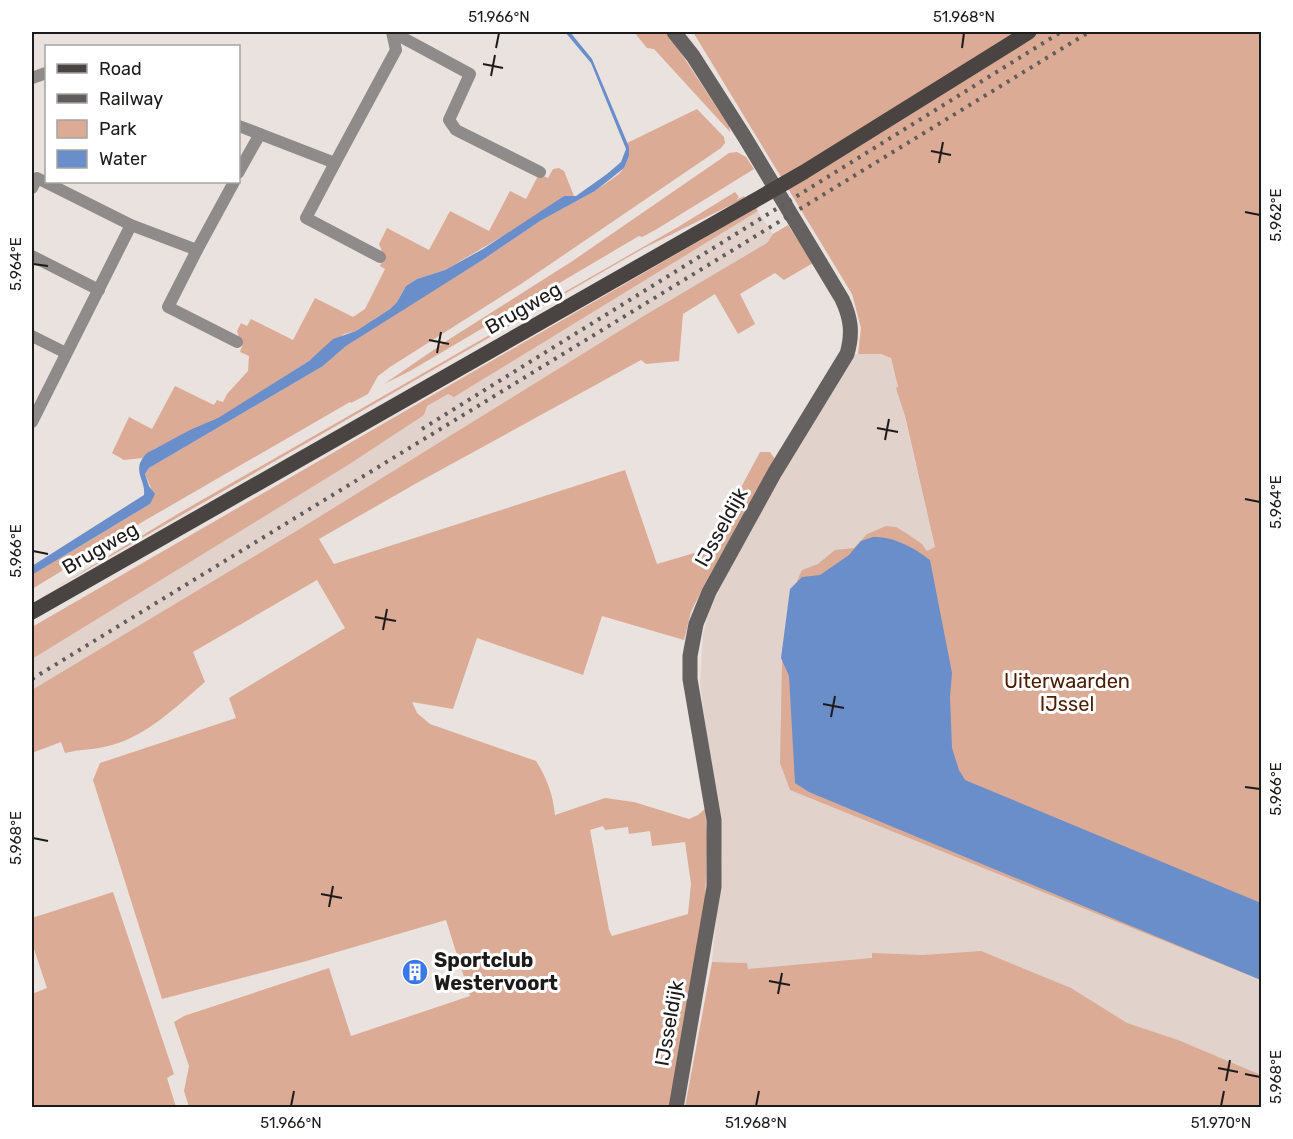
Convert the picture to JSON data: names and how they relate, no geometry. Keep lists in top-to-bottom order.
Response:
{
  "streets": {
    "main road": ["Brugweg"],
    "street": ["IJsseldijk"]
  },
  "parks": ["Uiterwaarden IJssel"],
  "places": {
    "building": ["Sportclub Westervoort"]
  },
  "legend": [
    "Road",
    "Railway",
    "Park",
    "Water"
  ],
  "coordinates": [
    "51.966°N",
    "51.968°N",
    "5.962°E",
    "5.964°E",
    "5.966°E",
    "5.968°E",
    "51.970°N"
  ]
}
